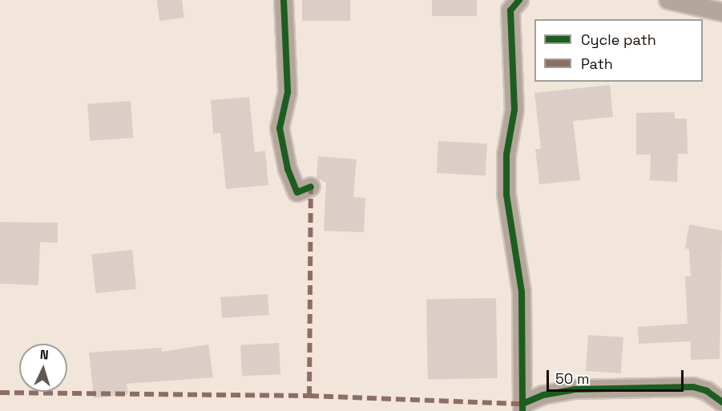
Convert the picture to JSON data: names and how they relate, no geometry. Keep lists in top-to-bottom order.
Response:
{
  "legend": ["Cycle path", "Path"],
  "scale_bar": "50 m",
  "north": "top"
}
